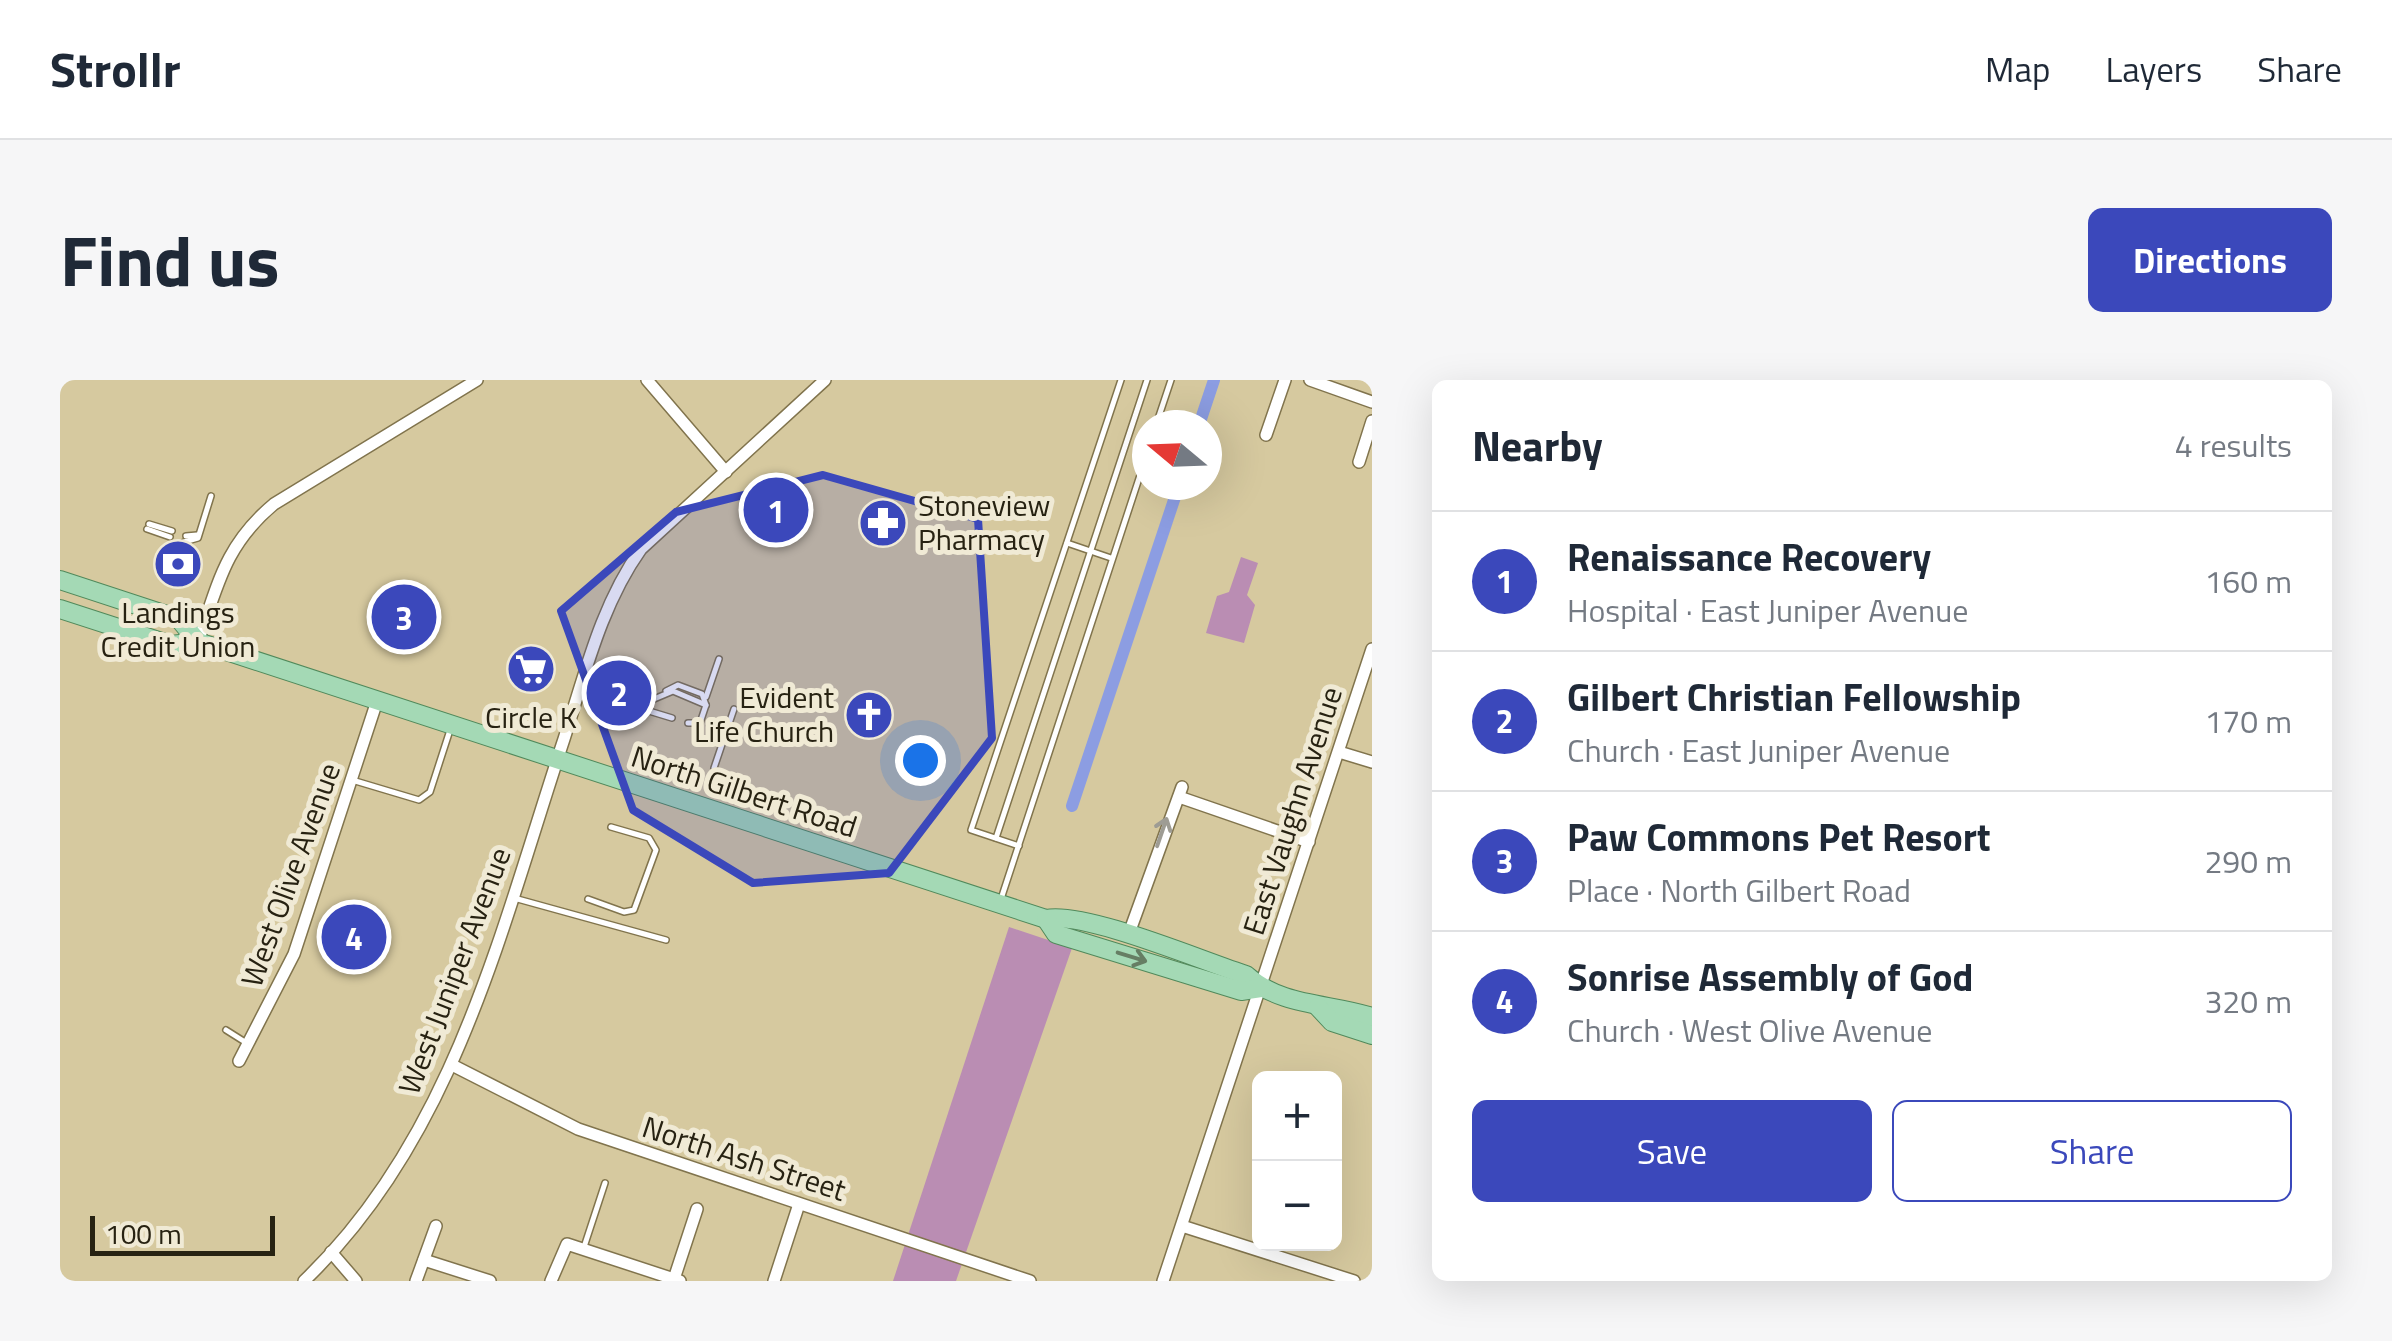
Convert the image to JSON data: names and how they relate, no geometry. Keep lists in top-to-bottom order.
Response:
{
  "streets": {
    "main road": ["North Gilbert Road"],
    "street": [
      "East Vaughn Avenue",
      "West Olive Avenue",
      "West Juniper Avenue",
      "North Ash Street"
    ]
  },
  "crossings": [
    ["North Gilbert Road", "East Vaughn Avenue"],
    ["North Gilbert Road", "West Olive Avenue"],
    ["North Gilbert Road", "West Juniper Avenue"],
    ["West Juniper Avenue", "North Ash Street"]
  ],
  "places": {
    "pharmacy": ["Stoneview Pharmacy"],
    "bank": ["Landings Credit Union"],
    "supermarket": ["Circle K"],
    "church": ["Evident Life Church"]
  },
  "scale_bar": "100 m",
  "north": "left",
  "page": {
    "header": "Strollr",
    "nav": ["Map", "Layers", "Share"],
    "title": "Find us",
    "buttons": [
      "Directions",
      ["Save", "Share"]
    ],
    "heading": ["Nearby", "4 results"],
    "pins": [
      "1",
      "3",
      "2",
      "4"
    ],
    "list": [
      {
        "mark": "1",
        "name": "Renaissance Recovery",
        "note": "Hospital · East Juniper Avenue",
        "value": "160 m"
      },
      {
        "mark": "2",
        "name": "Gilbert Christian Fellowship",
        "note": "Church · East Juniper Avenue",
        "value": "170 m"
      },
      {
        "mark": "3",
        "name": "Paw Commons Pet Resort",
        "note": "Place · North Gilbert Road",
        "value": "290 m"
      },
      {
        "mark": "4",
        "name": "Sonrise Assembly of God",
        "note": "Church · West Olive Avenue",
        "value": "320 m"
      }
    ],
    "map_buttons": ["+", "−"],
    "scale": "100 m"
  }
}
